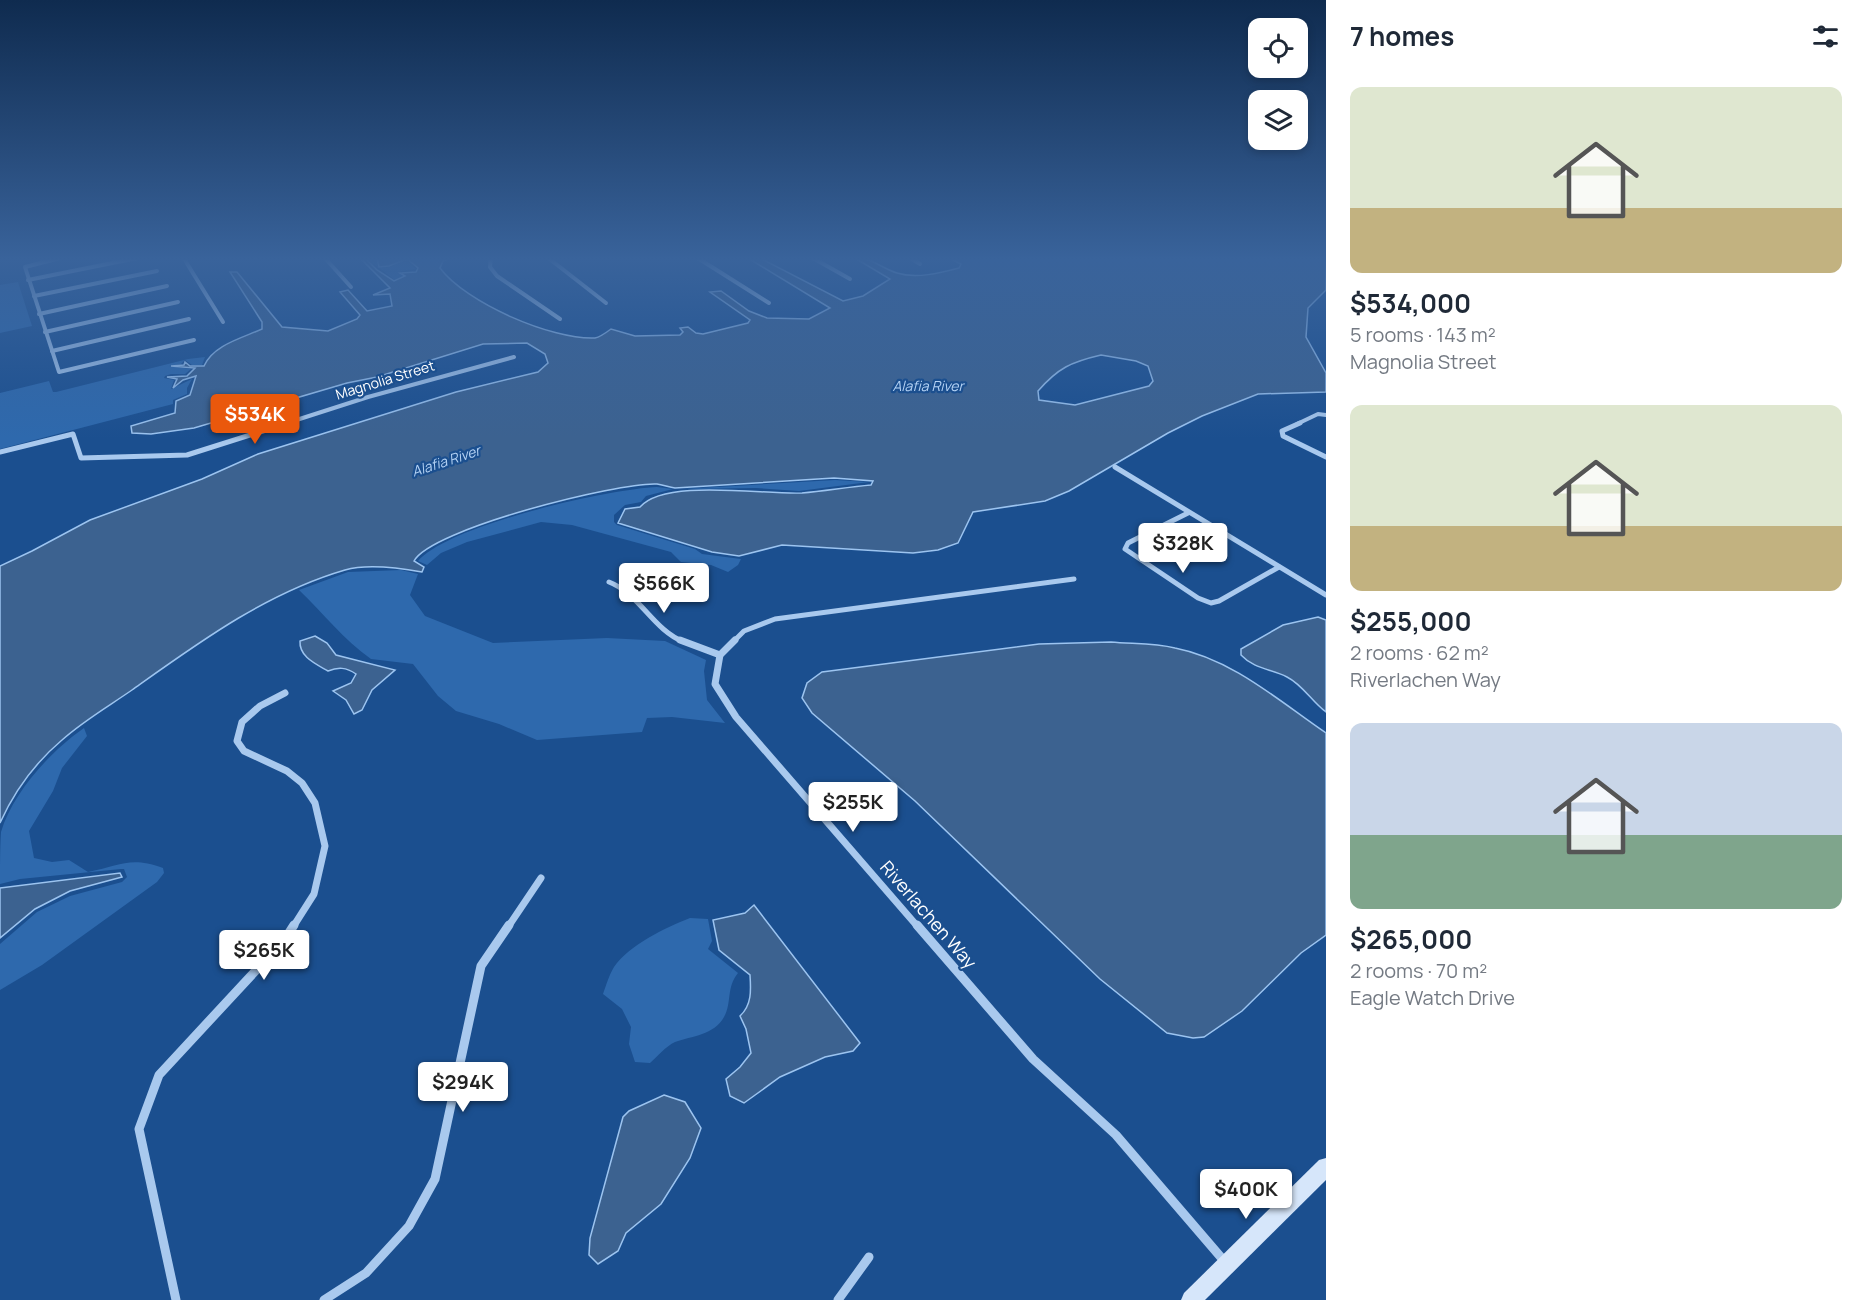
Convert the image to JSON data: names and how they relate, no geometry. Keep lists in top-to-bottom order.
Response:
{
  "streets": {
    "street": ["Magnolia Street", "Riverlachen Way"]
  },
  "water": ["Alafia River"],
  "page": {
    "heading": "7 homes",
    "list": [
      {
        "name": "$534,000",
        "note": "5 rooms · 143 m² · Magnolia Street"
      },
      {
        "name": "$255,000",
        "note": "2 rooms · 62 m² · Riverlachen Way"
      },
      {
        "name": "$265,000",
        "note": "2 rooms · 70 m² · Eagle Watch Drive"
      }
    ],
    "price": [
      "$534K",
      "$328K",
      "$566K",
      "$255K",
      "$265K",
      "$294K",
      "$400K"
    ]
  }
}
